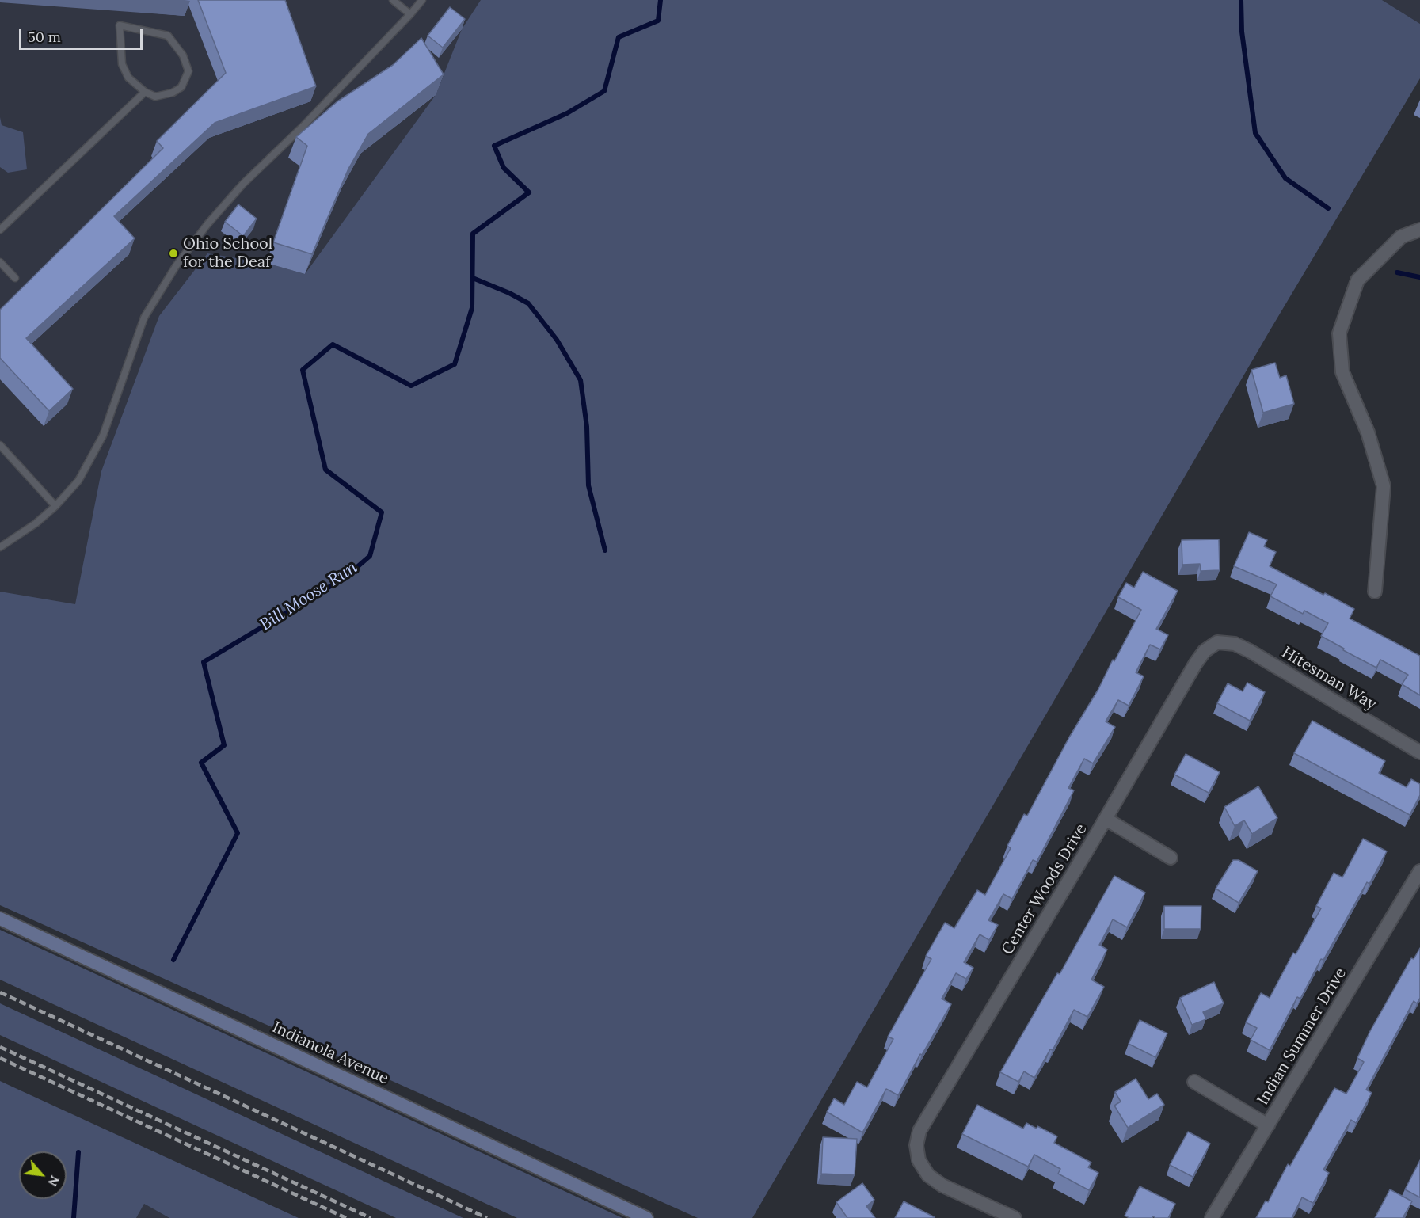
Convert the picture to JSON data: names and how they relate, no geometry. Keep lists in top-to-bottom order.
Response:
{
  "streets": {
    "main road": ["Indianola Avenue"],
    "street": ["Hitesman Way", "Center Woods Drive", "Indian Summer Drive"]
  },
  "crossings": [
    ["Hitesman Way", "Center Woods Drive"]
  ],
  "water": ["Bill Moose Run"],
  "places": ["Ohio School for the Deaf"],
  "scale_bar": "50 m",
  "north": "bottom right"
}
